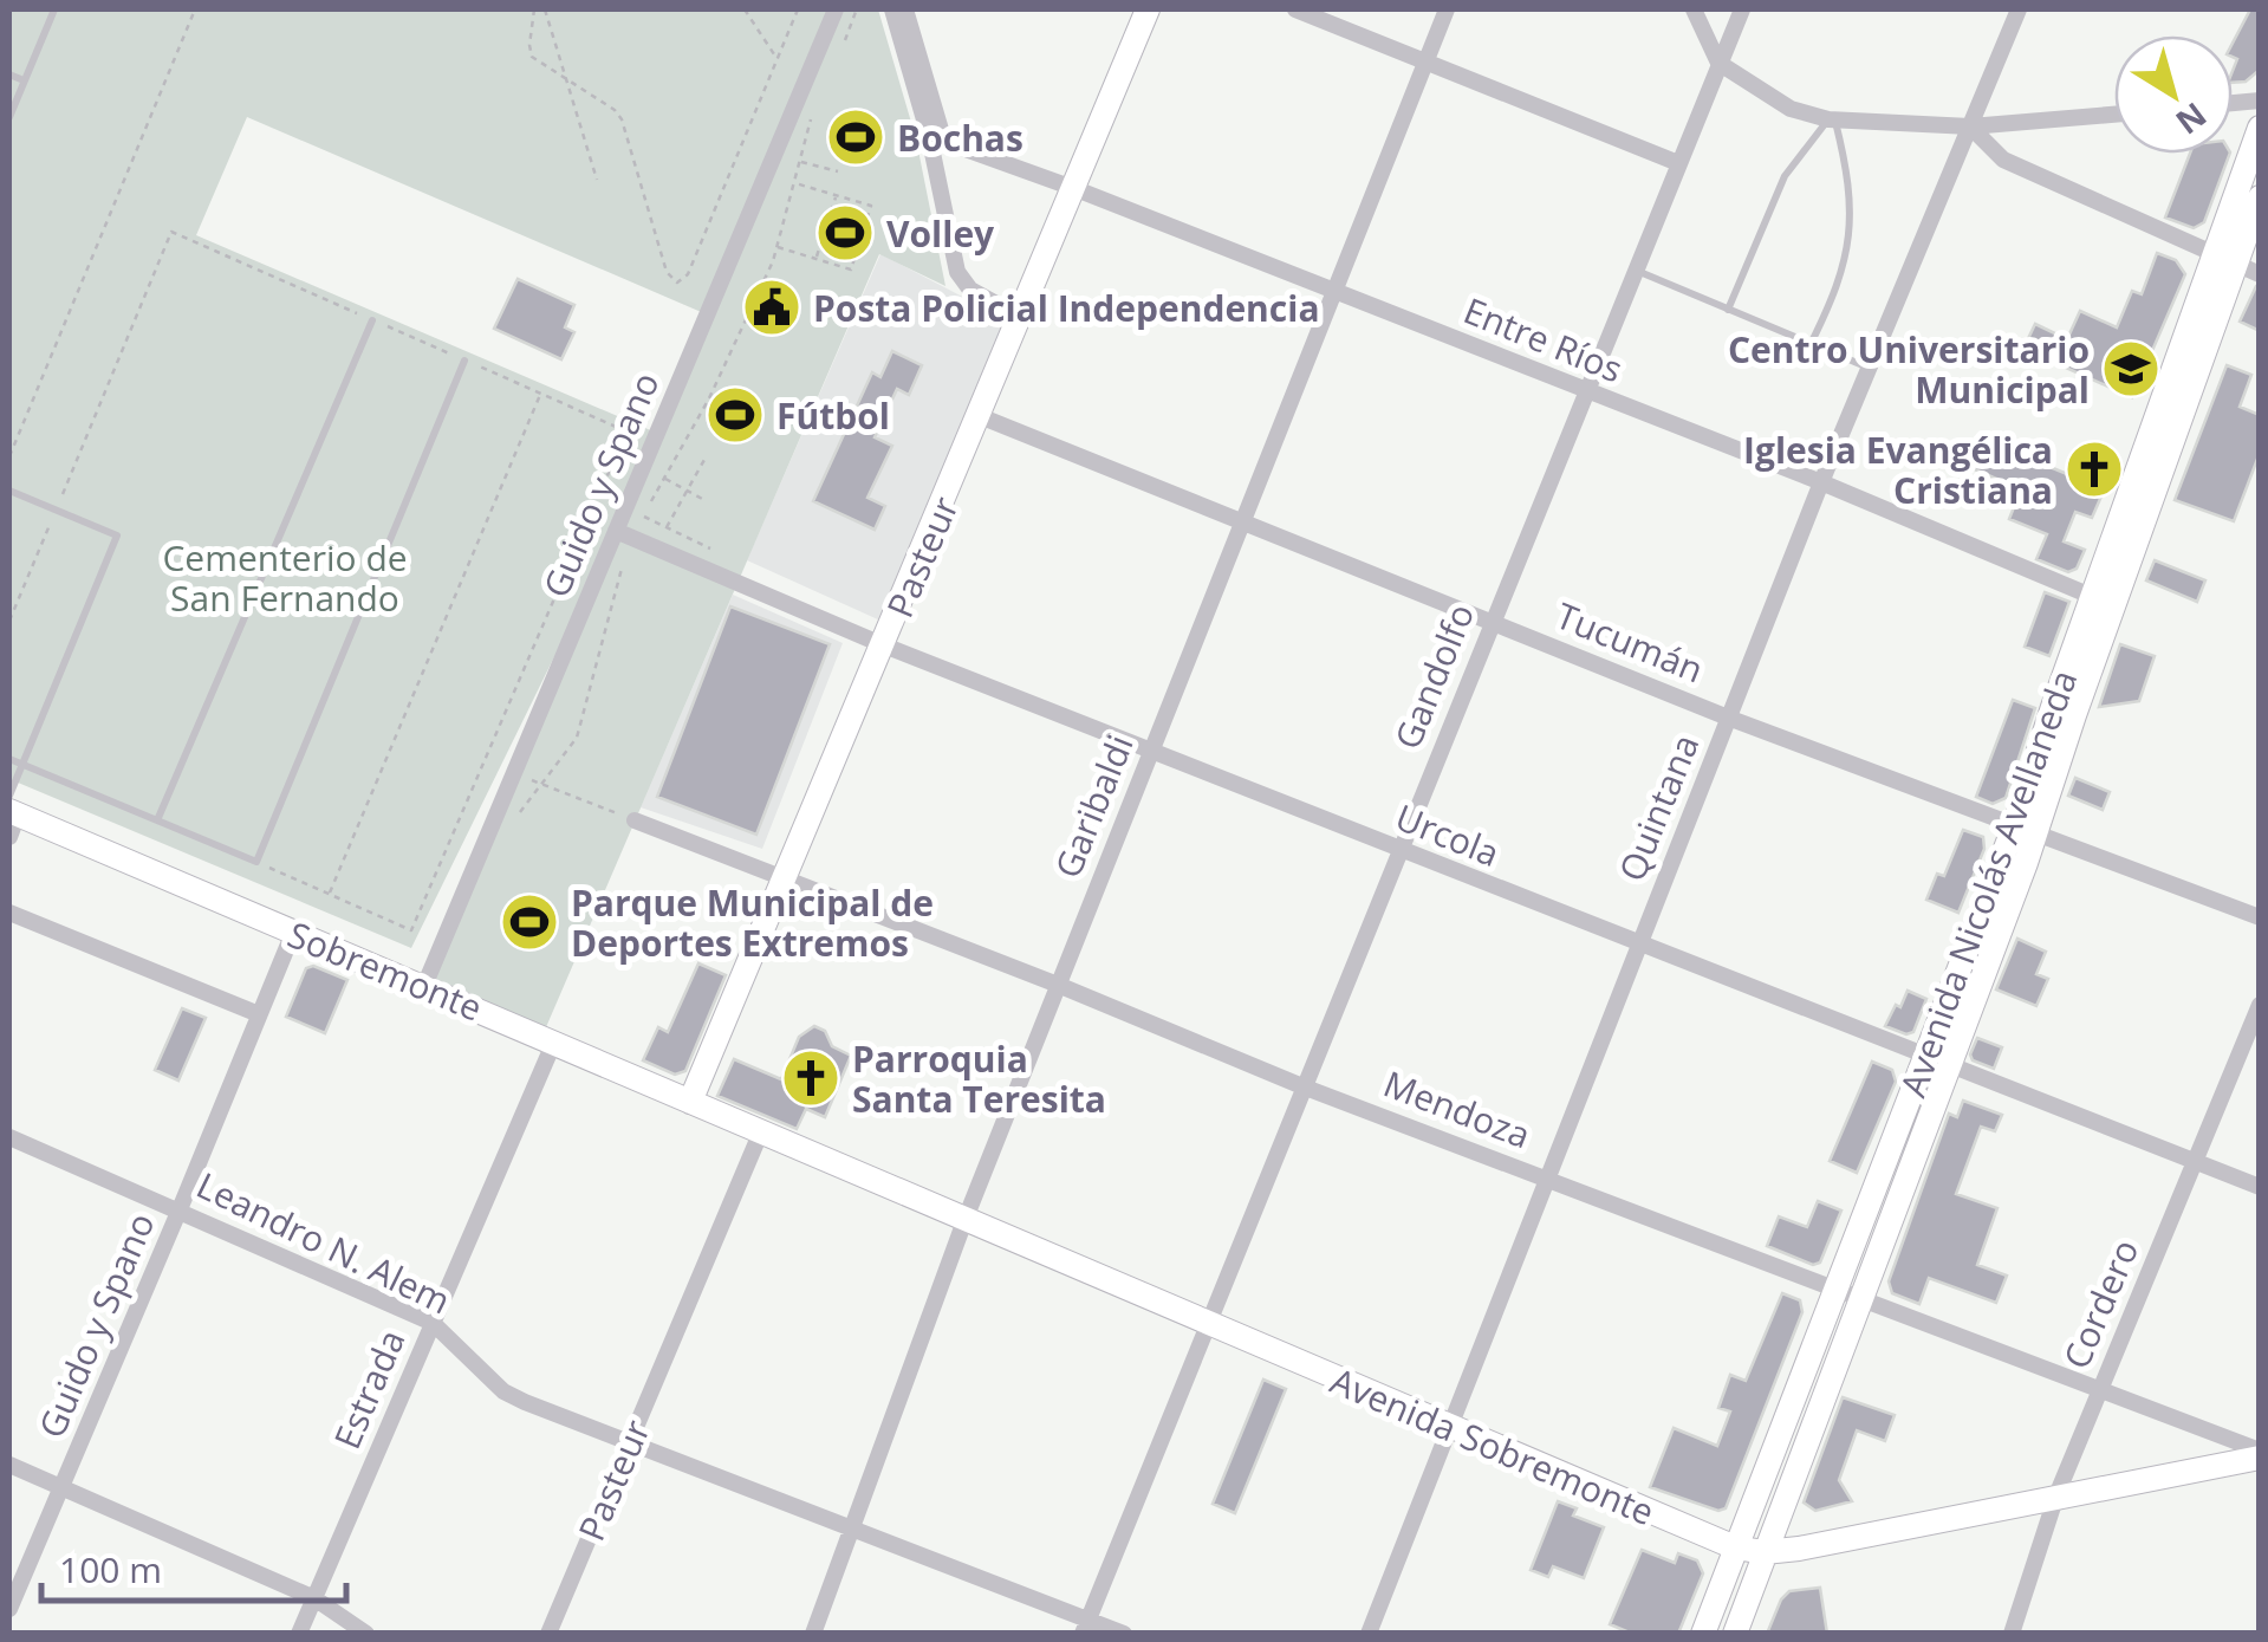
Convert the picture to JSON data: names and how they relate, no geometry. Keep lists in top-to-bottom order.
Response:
{
  "streets": {
    "main road": [
      "Pasteur",
      "Avenida Nicolás Avellaneda",
      "Sobremonte",
      "Avenida Sobremonte"
    ],
    "street": [
      "Entre Ríos",
      "Guido y Spano",
      "Tucumán",
      "Gandolfo",
      "Garibaldi",
      "Quintana",
      "Urcola",
      "Mendoza",
      "Leandro N. Alem",
      "Cordero",
      "Estrada"
    ]
  },
  "crossings": [
    ["Entre Ríos", "Pasteur"],
    ["Entre Ríos", "Gandolfo"],
    ["Entre Ríos", "Garibaldi"],
    ["Entre Ríos", "Quintana"],
    ["Entre Ríos", "Avenida Nicolás Avellaneda"],
    ["Guido y Spano", "Urcola"],
    ["Guido y Spano", "Sobremonte"],
    ["Guido y Spano", "Leandro N. Alem"],
    ["Pasteur", "Tucumán"],
    ["Pasteur", "Urcola"],
    ["Pasteur", "Sobremonte"],
    ["Pasteur", "Mendoza"],
    ["Pasteur", "Leandro N. Alem"],
    ["Pasteur", "Avenida Sobremonte"],
    ["Tucumán", "Gandolfo"],
    ["Tucumán", "Garibaldi"],
    ["Tucumán", "Quintana"],
    ["Tucumán", "Avenida Nicolás Avellaneda"],
    ["Gandolfo", "Urcola"],
    ["Gandolfo", "Mendoza"],
    ["Gandolfo", "Leandro N. Alem"],
    ["Gandolfo", "Avenida Sobremonte"],
    ["Garibaldi", "Urcola"],
    ["Garibaldi", "Mendoza"],
    ["Garibaldi", "Leandro N. Alem"],
    ["Garibaldi", "Avenida Sobremonte"],
    ["Quintana", "Urcola"],
    ["Quintana", "Mendoza"],
    ["Quintana", "Avenida Sobremonte"],
    ["Urcola", "Avenida Nicolás Avellaneda"],
    ["Urcola", "Cordero"],
    ["Avenida Nicolás Avellaneda", "Mendoza"],
    ["Avenida Nicolás Avellaneda", "Avenida Sobremonte"],
    ["Sobremonte", "Estrada"],
    ["Sobremonte", "Avenida Sobremonte"],
    ["Mendoza", "Cordero"],
    ["Mendoza", "Avenida Sobremonte"],
    ["Leandro N. Alem", "Estrada"],
    ["Cordero", "Avenida Sobremonte"]
  ],
  "parks": ["Cementerio de San Fernando"],
  "places": {
    "sports": [
      "Bochas",
      "Volley",
      "Fútbol",
      "Parque Municipal de Deportes Extremos"
    ],
    "public building": ["Posta Policial Independencia"],
    "school or university": ["Centro Universitario Municipal"],
    "church": ["Iglesia Evangélica Cristiana", "Parroquia Santa Teresita"]
  },
  "scale_bar": "100 m",
  "north": "bottom right"
}
